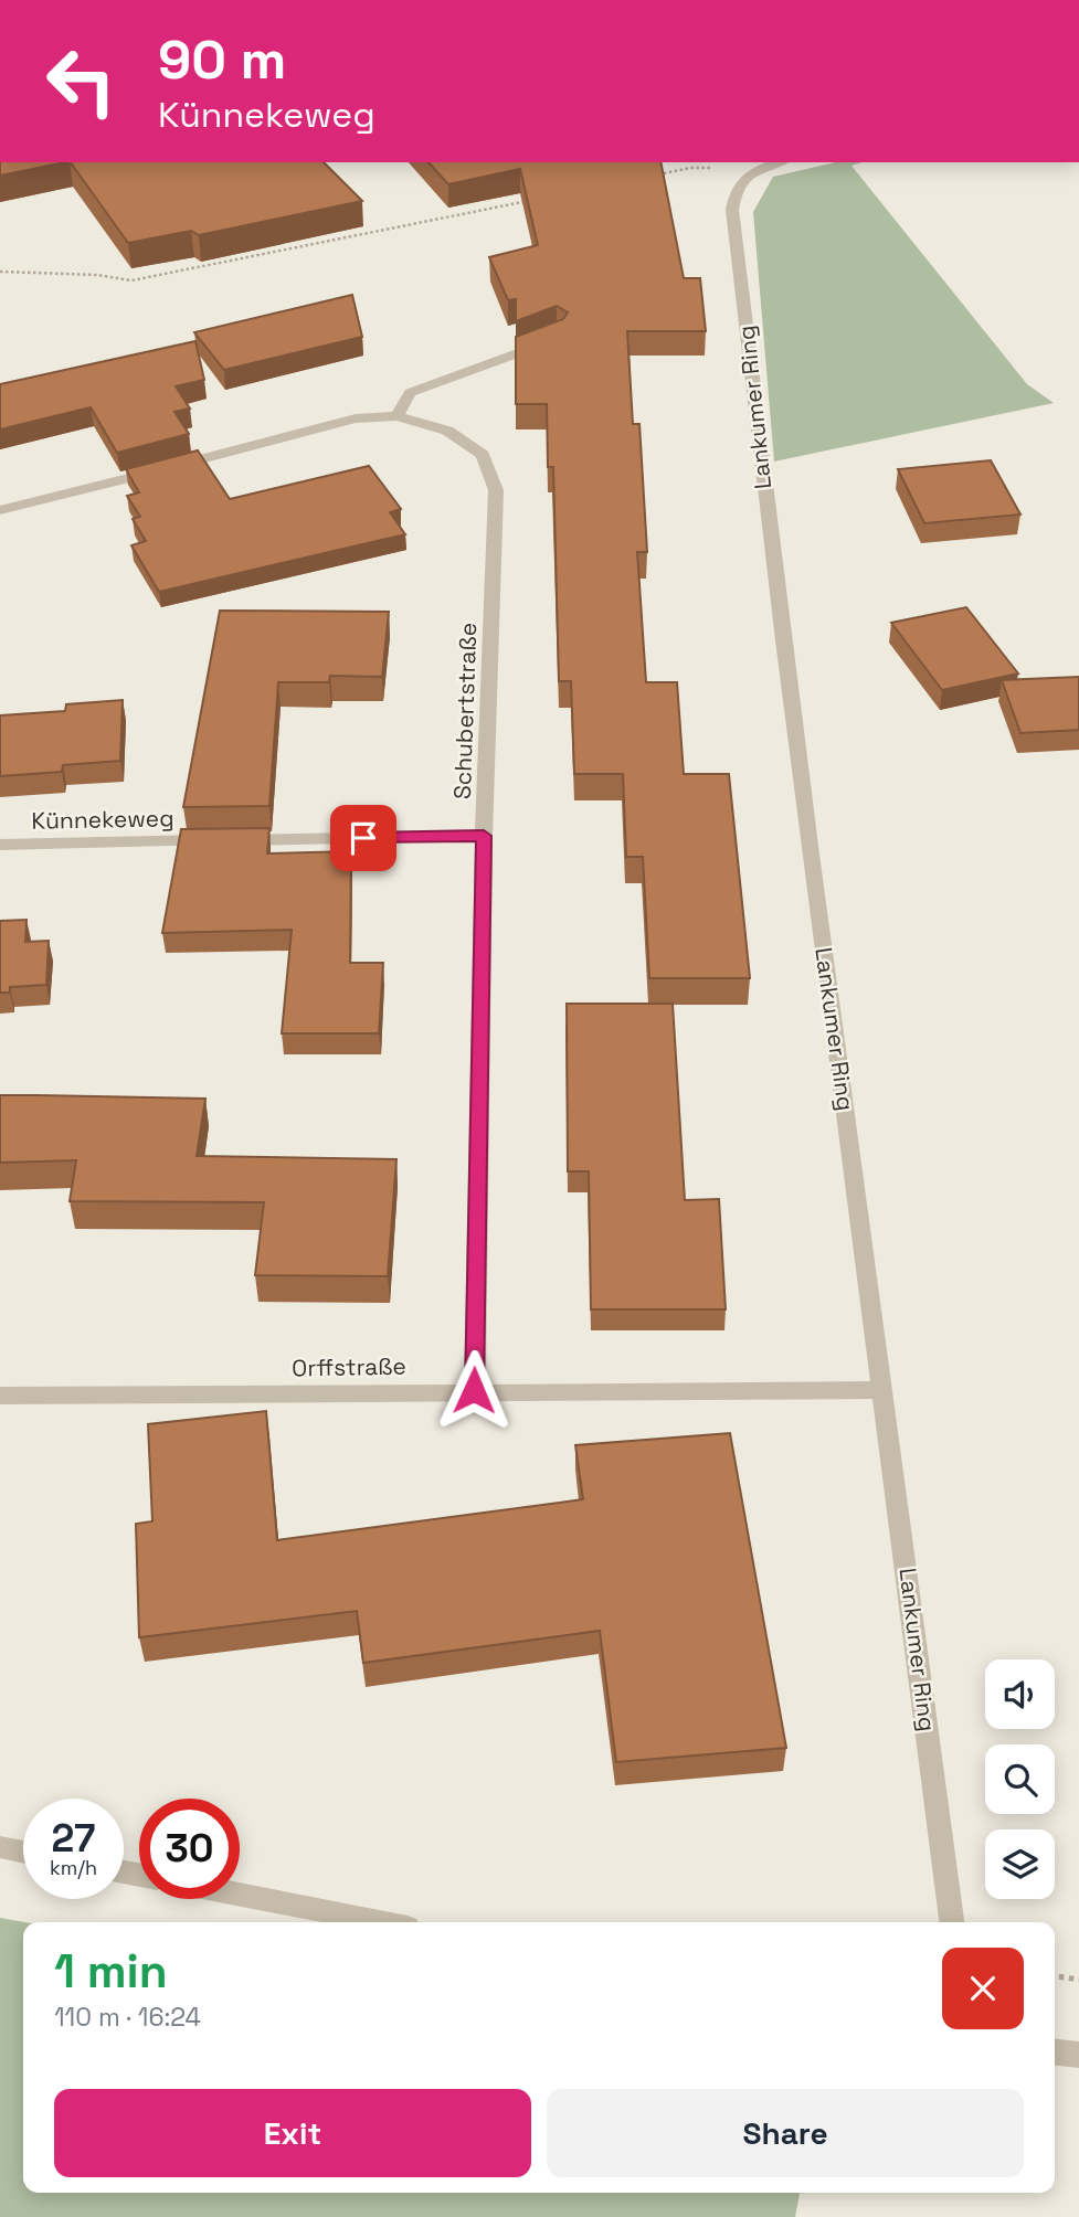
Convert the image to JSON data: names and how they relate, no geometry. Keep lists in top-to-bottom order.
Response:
{
  "streets": {
    "street": [
      "Lankumer Ring",
      "Schubertstraße",
      "Künnekeweg",
      "Orffstraße"
    ]
  },
  "crossings": [
    ["Lankumer Ring", "Orffstraße"],
    ["Schubertstraße", "Künnekeweg"],
    ["Schubertstraße", "Orffstraße"]
  ],
  "page": {
    "turn": ["90 m", "Künnekeweg"],
    "speed": "27 km/h",
    "limit": "30",
    "heading": ["1 min", "110 m · 16:24"],
    "buttons": ["Exit", "Share"]
  }
}
